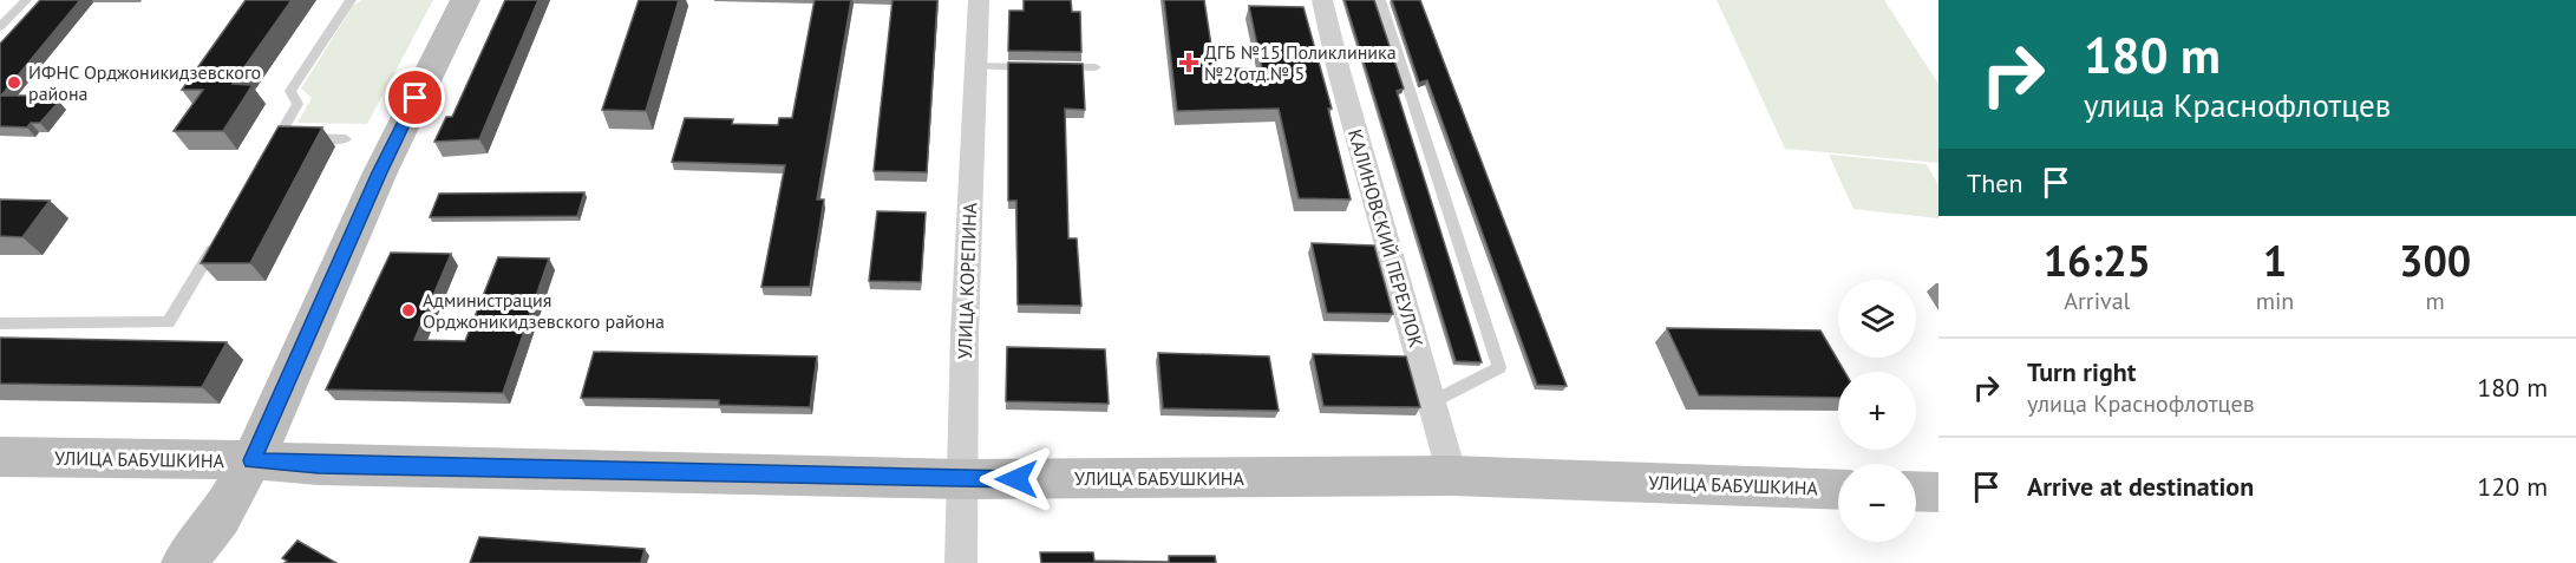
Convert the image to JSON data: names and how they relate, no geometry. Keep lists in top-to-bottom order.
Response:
{
  "streets": {
    "street": ["КАЛИНОВСКИЙ ПЕРЕУЛОК", "УЛИЦА КОРЕПИНА", "УЛИЦА БАБУШКИНА"]
  },
  "crossings": [
    ["КАЛИНОВСКИЙ ПЕРЕУЛОК", "УЛИЦА БАБУШКИНА"],
    ["УЛИЦА КОРЕПИНА", "УЛИЦА БАБУШКИНА"]
  ],
  "places": {
    "health": ["ДГБ №15 Поликлиника №2 отд.№ 5"],
    "other": ["ИФНС Орджоникидзевского района", "Администрация Орджоникидзевского района"]
  },
  "page": {
    "turn": ["180 m", "улица Краснофлотцев"],
    "then": "Then",
    "eta": [
      "16:25",
      "Arrival",
      "1",
      "min",
      "300",
      "m"
    ],
    "map_buttons": ["+", "−"],
    "list": [
      {
        "name": "Turn right",
        "note": "улица Краснофлотцев",
        "value": "180 m"
      },
      {
        "name": "Arrive at destination",
        "value": "120 m"
      }
    ]
  }
}
